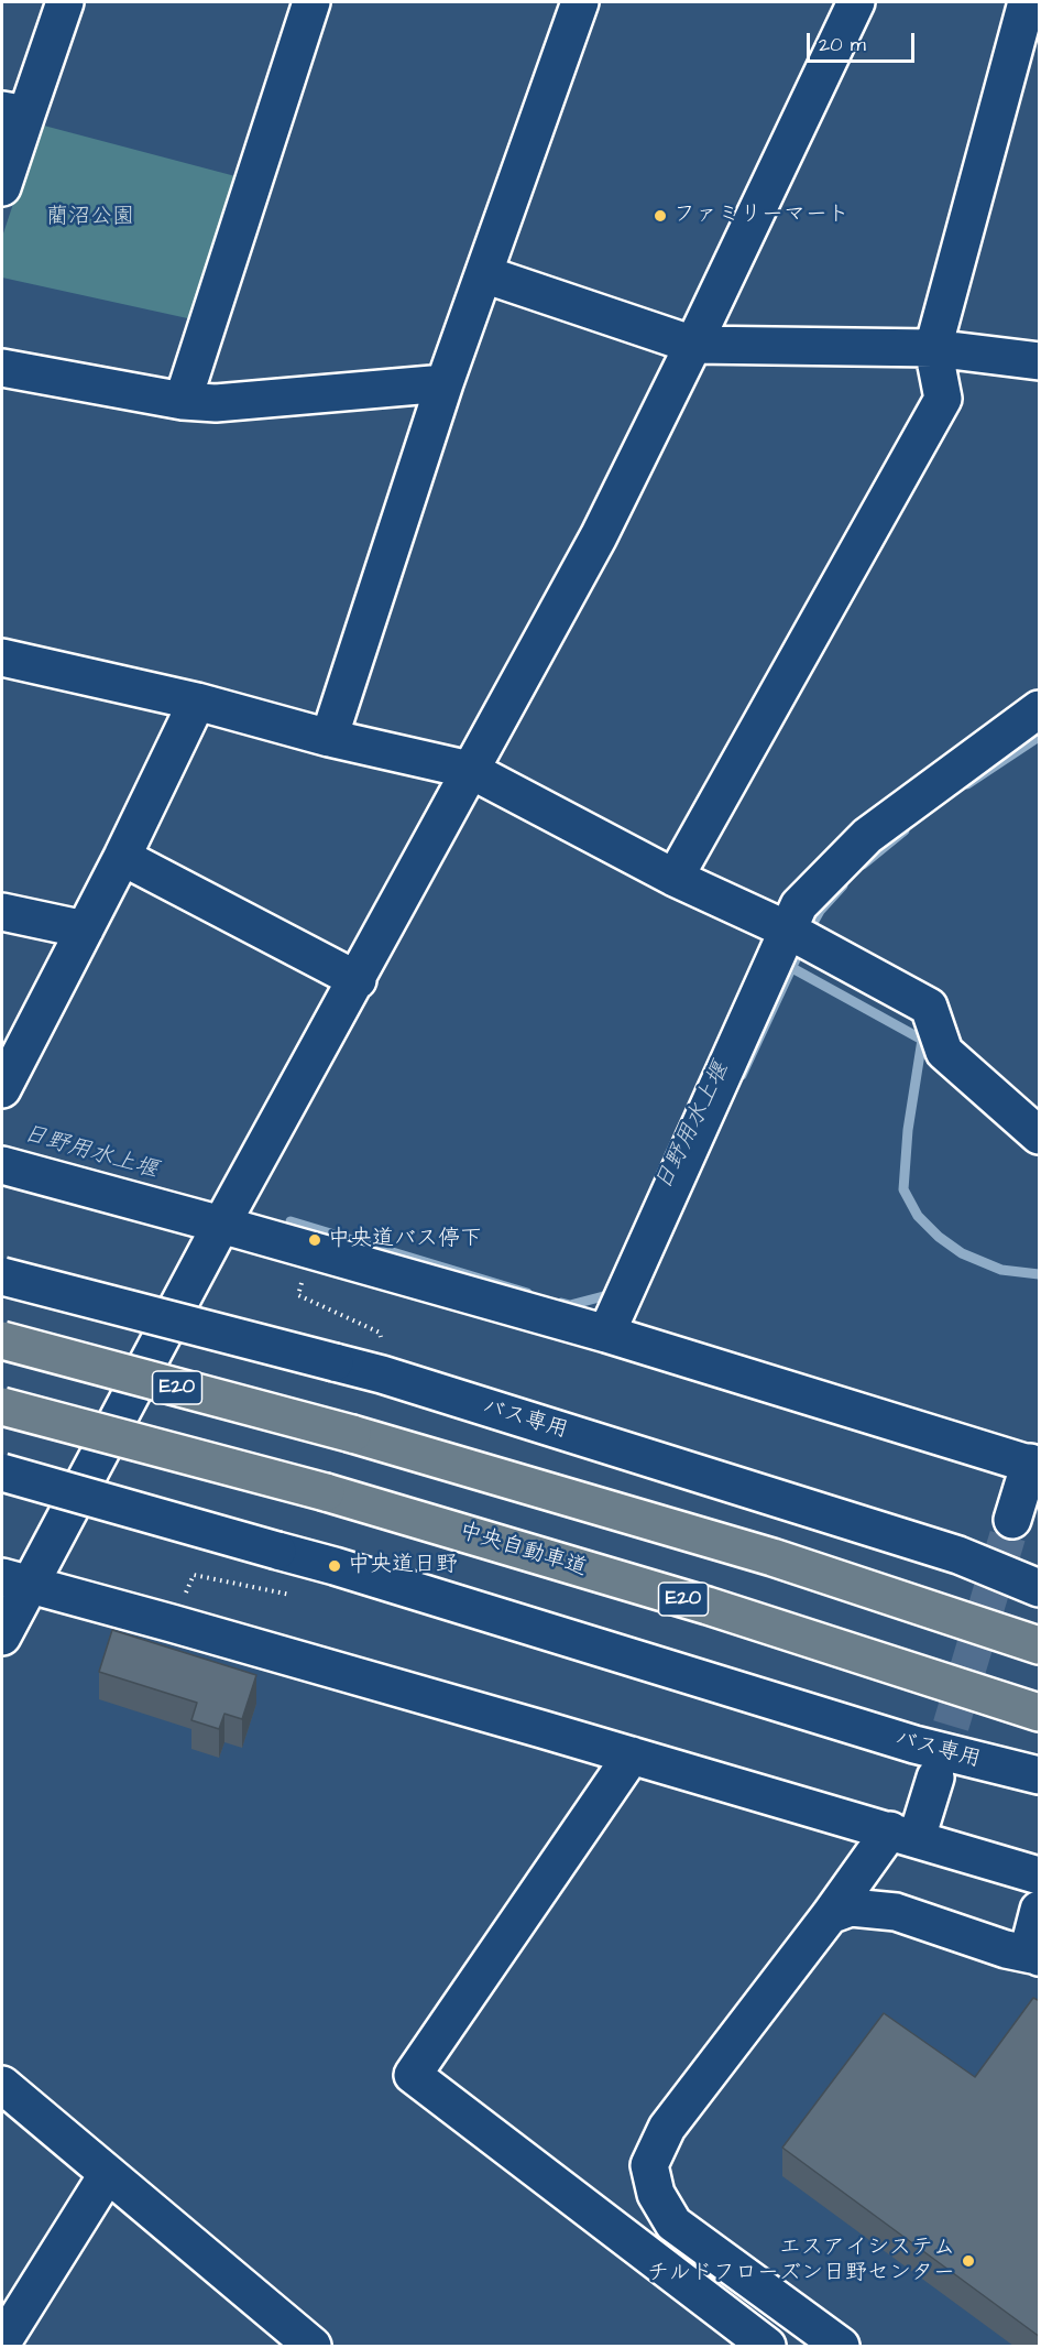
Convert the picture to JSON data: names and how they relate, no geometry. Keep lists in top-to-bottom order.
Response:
{
  "streets": {
    "highway": ["E20", "中央自動車道"],
    "street": ["バス専用"]
  },
  "water": ["日野用水上堰"],
  "parks": ["藺沼公園"],
  "places": [
    "ファミリーマート",
    "中央道バス停下",
    "中央道日野",
    "エスアイシステム チルドフローズン日野センター"
  ],
  "scale_bar": "20 m"
}
